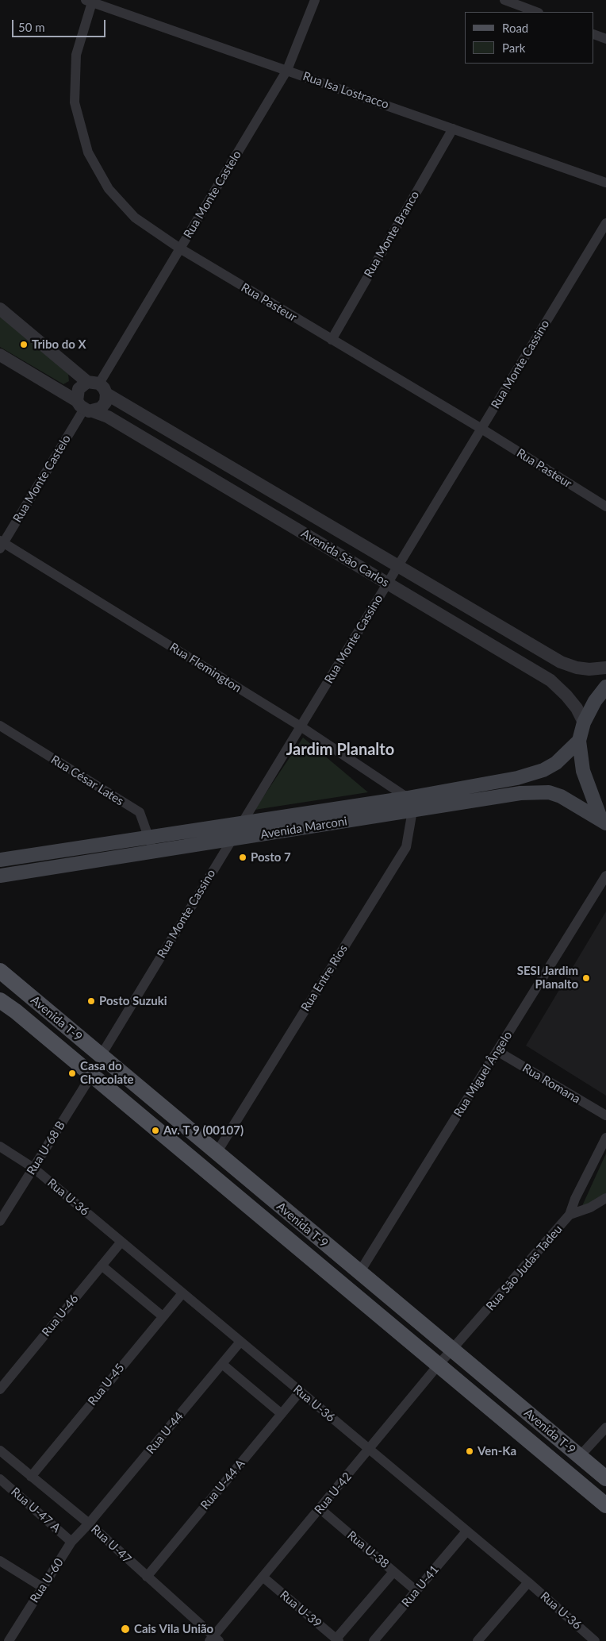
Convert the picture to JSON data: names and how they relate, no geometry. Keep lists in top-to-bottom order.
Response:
{
  "streets": {
    "main road": ["Avenida Marconi", "Avenida T-9"],
    "street": [
      "Rua Isa Lostracco",
      "Rua Monte Castelo",
      "Rua Monte Branco",
      "Rua Pasteur",
      "Rua Monte Cassino",
      "Avenida São Carlos",
      "Rua Flemington",
      "Rua César Lates",
      "Rua Entre Rios",
      "Rua Miguel Ângelo",
      "Rua Romana",
      "Rua U-68 B",
      "Rua U-36",
      "Rua São Judas Tadeu",
      "Rua U-46",
      "Rua U-45",
      "Rua U-44",
      "Rua U-44 A",
      "Rua U-42",
      "Rua U-47 A",
      "Rua U-47",
      "Rua U-38",
      "Rua U-60",
      "Rua U-41",
      "Rua U-39"
    ]
  },
  "crossings": [
    ["Rua Isa Lostracco", "Rua Monte Castelo"],
    ["Rua Isa Lostracco", "Rua Monte Branco"],
    ["Rua Isa Lostracco", "Rua Pasteur"],
    ["Rua Monte Castelo", "Rua Pasteur"],
    ["Rua Monte Castelo", "Avenida São Carlos"],
    ["Rua Monte Castelo", "Rua Flemington"],
    ["Rua Monte Branco", "Rua Pasteur"],
    ["Rua Pasteur", "Rua Monte Cassino"],
    ["Rua Monte Cassino", "Avenida São Carlos"],
    ["Rua Monte Cassino", "Rua Flemington"],
    ["Rua Monte Cassino", "Avenida Marconi"],
    ["Rua Monte Cassino", "Avenida T-9"],
    ["Rua Flemington", "Avenida Marconi"],
    ["Rua Flemington", "Rua Entre Rios"],
    ["Rua César Lates", "Avenida Marconi"],
    ["Avenida Marconi", "Rua Entre Rios"],
    ["Rua Entre Rios", "Avenida T-9"],
    ["Avenida T-9", "Rua Miguel Ângelo"],
    ["Avenida T-9", "Rua U-68 B"],
    ["Avenida T-9", "Rua São Judas Tadeu"],
    ["Avenida T-9", "Rua U-42"],
    ["Rua Miguel Ângelo", "Rua Romana"],
    ["Rua U-68 B", "Rua U-36"],
    ["Rua U-36", "Rua U-46"],
    ["Rua U-36", "Rua U-45"],
    ["Rua U-36", "Rua U-44"],
    ["Rua U-36", "Rua U-44 A"],
    ["Rua U-36", "Rua U-42"],
    ["Rua U-36", "Rua U-41"],
    ["Rua São Judas Tadeu", "Rua U-42"],
    ["Rua U-45", "Rua U-47"],
    ["Rua U-44", "Rua U-47"],
    ["Rua U-44", "Rua U-60"],
    ["Rua U-44 A", "Rua U-47"],
    ["Rua U-42", "Rua U-47"],
    ["Rua U-42", "Rua U-38"],
    ["Rua U-42", "Rua U-39"],
    ["Rua U-47 A", "Rua U-60"],
    ["Rua U-47", "Rua U-60"],
    ["Rua U-38", "Rua U-41"]
  ],
  "districts": ["Jardim Planalto"],
  "places": [
    "Tribo do X",
    "Posto 7",
    "SESI Jardim Planalto",
    "Posto Suzuki",
    "Casa do Chocolate",
    "Av. T 9 (00107)",
    "Ven-Ka",
    "Cais Vila União"
  ],
  "legend": ["Road", "Park"],
  "scale_bar": "50 m"
}
